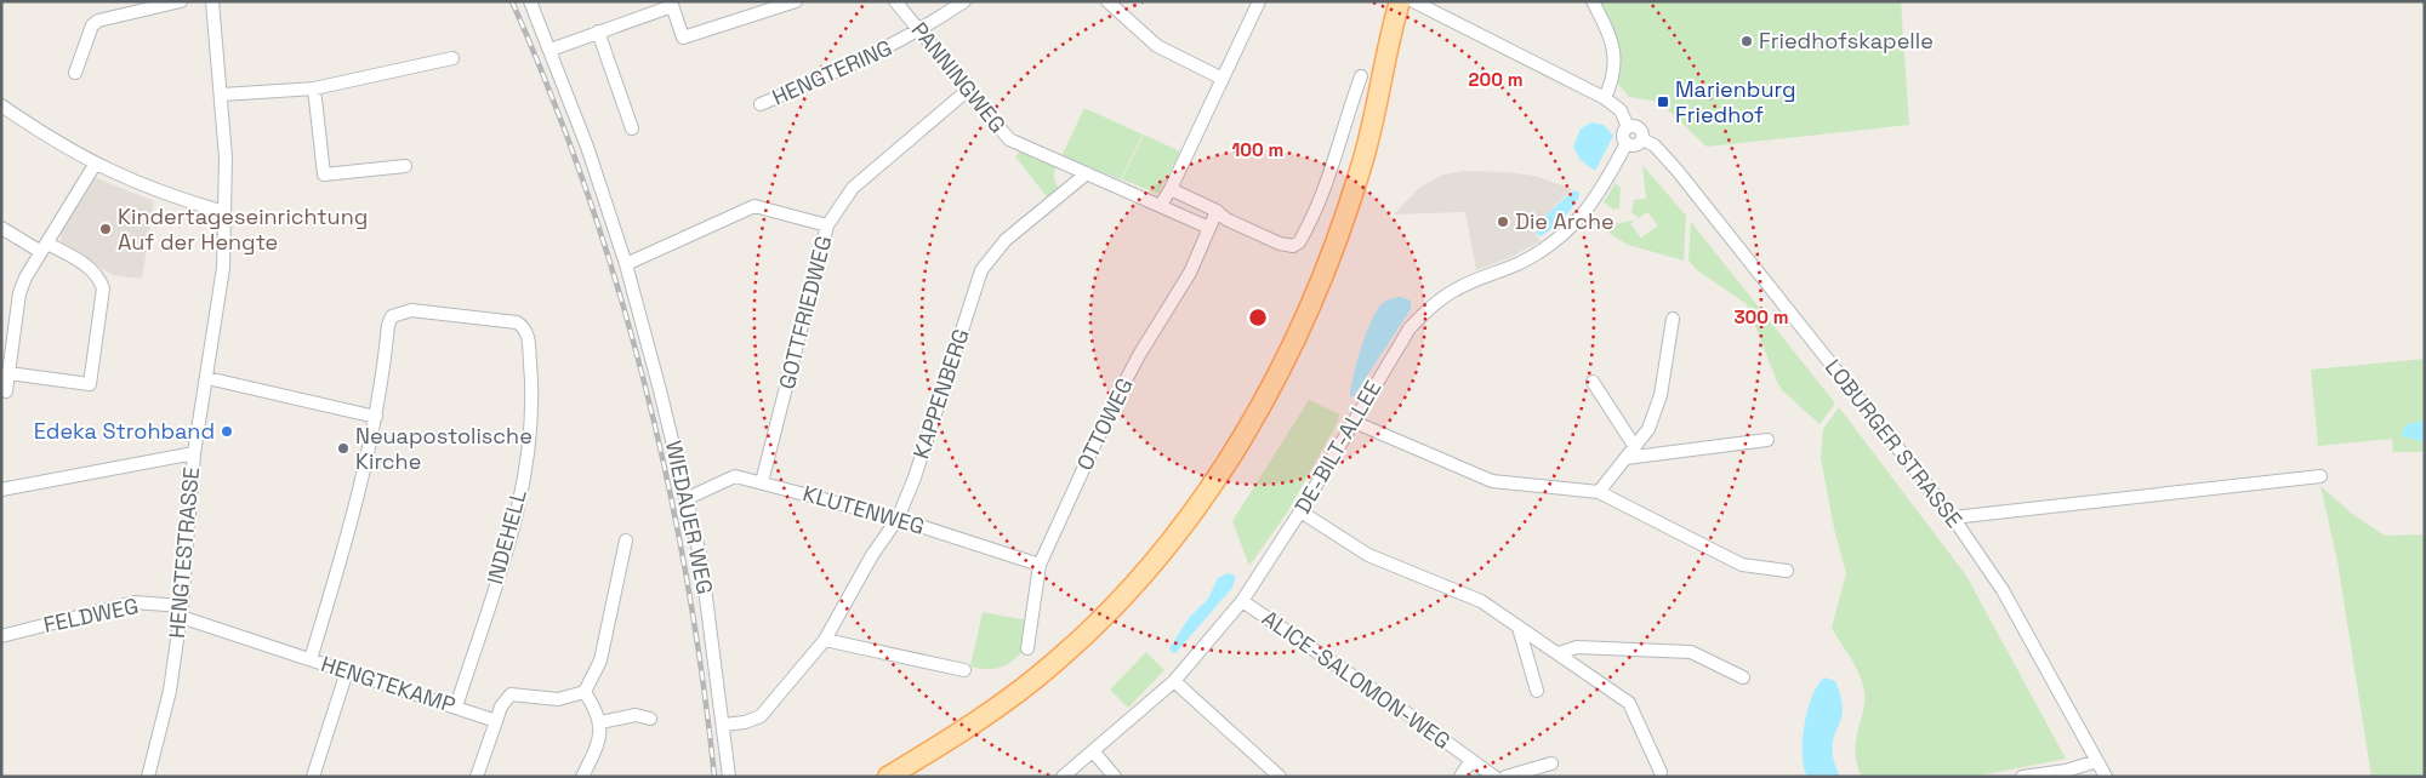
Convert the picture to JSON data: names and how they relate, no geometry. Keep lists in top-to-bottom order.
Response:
{
  "streets": {
    "street": [
      "HENGTERING",
      "PANNINGWEG",
      "GOTTFRIEDWEG",
      "KAPPENBERG",
      "OTTOWEG",
      "LOBURGER STRASSE",
      "DE-BILT-ALLEE",
      "KLUTENWEG",
      "WIEDAUER WEG",
      "INDEHELL",
      "HENGTESTRASSE",
      "FELDWEG",
      "ALICE-SALOMON-WEG",
      "HENGTEKAMP"
    ]
  },
  "crossings": [
    ["HENGTERING", "PANNINGWEG"],
    ["PANNINGWEG", "GOTTFRIEDWEG"],
    ["PANNINGWEG", "KAPPENBERG"],
    ["PANNINGWEG", "OTTOWEG"],
    ["GOTTFRIEDWEG", "KLUTENWEG"],
    ["KAPPENBERG", "KLUTENWEG"],
    ["KAPPENBERG", "WIEDAUER WEG"],
    ["OTTOWEG", "KLUTENWEG"],
    ["LOBURGER STRASSE", "DE-BILT-ALLEE"],
    ["DE-BILT-ALLEE", "ALICE-SALOMON-WEG"],
    ["KLUTENWEG", "WIEDAUER WEG"],
    ["INDEHELL", "HENGTEKAMP"],
    ["HENGTESTRASSE", "FELDWEG"],
    ["HENGTESTRASSE", "HENGTEKAMP"],
    ["FELDWEG", "HENGTEKAMP"]
  ],
  "places": {
    "other": [
      "Friedhofskapelle",
      "Die Arche",
      "Kindertageseinrichtung Auf der Hengte",
      "Edeka Strohband",
      "Neuapostolische Kirche"
    ],
    "transit": ["Marienburg Friedhof"]
  },
  "rings": ["200 m", "100 m", "300 m"]
}
